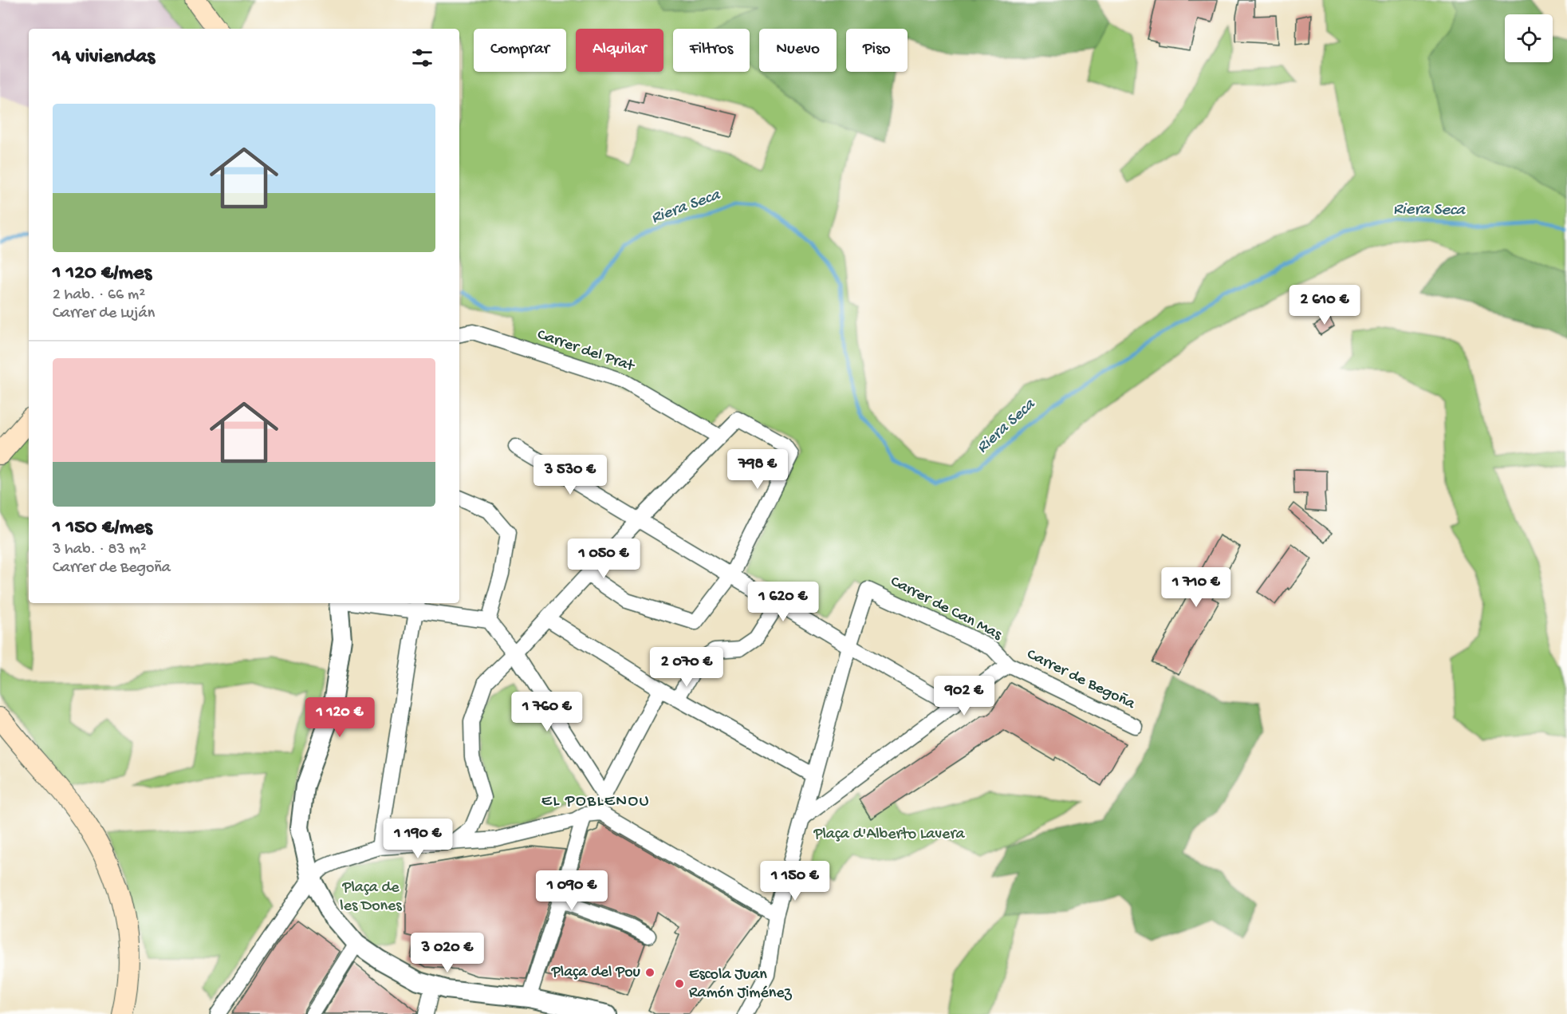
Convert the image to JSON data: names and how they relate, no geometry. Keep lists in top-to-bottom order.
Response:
{
  "streets": {
    "street": ["Carrer del Prat", "Carrer de Can Mas", "Carrer de Begoña"]
  },
  "crossings": [
    ["Carrer de Can Mas", "Carrer de Begoña"]
  ],
  "districts": ["EL POBLENOU"],
  "water": ["Riera Seca"],
  "parks": ["Plaça d'Alberto Lavera", "Plaça de les Dones"],
  "places": ["Plaça del Pou", "Escola Juan Ramón Jiménez"],
  "page": {
    "chip": [
      "Comprar",
      "Alquilar",
      "Filtros",
      "Nuevo",
      "Piso"
    ],
    "heading": "14 viviendas",
    "list": [
      {
        "name": "1 120 €/mes",
        "note": "2 hab. · 66 m² · Carrer de Luján"
      },
      {
        "name": "1 150 €/mes",
        "note": "3 hab. · 83 m² · Carrer de Begoña"
      }
    ],
    "price": [
      "2 610 €",
      "798 €",
      "3 530 €",
      "1 050 €",
      "1 710 €",
      "1 620 €",
      "2 070 €",
      "902 €",
      "1 760 €",
      "1 120 €",
      "1 190 €",
      "1 150 €",
      "1 090 €",
      "3 020 €"
    ]
  }
}
